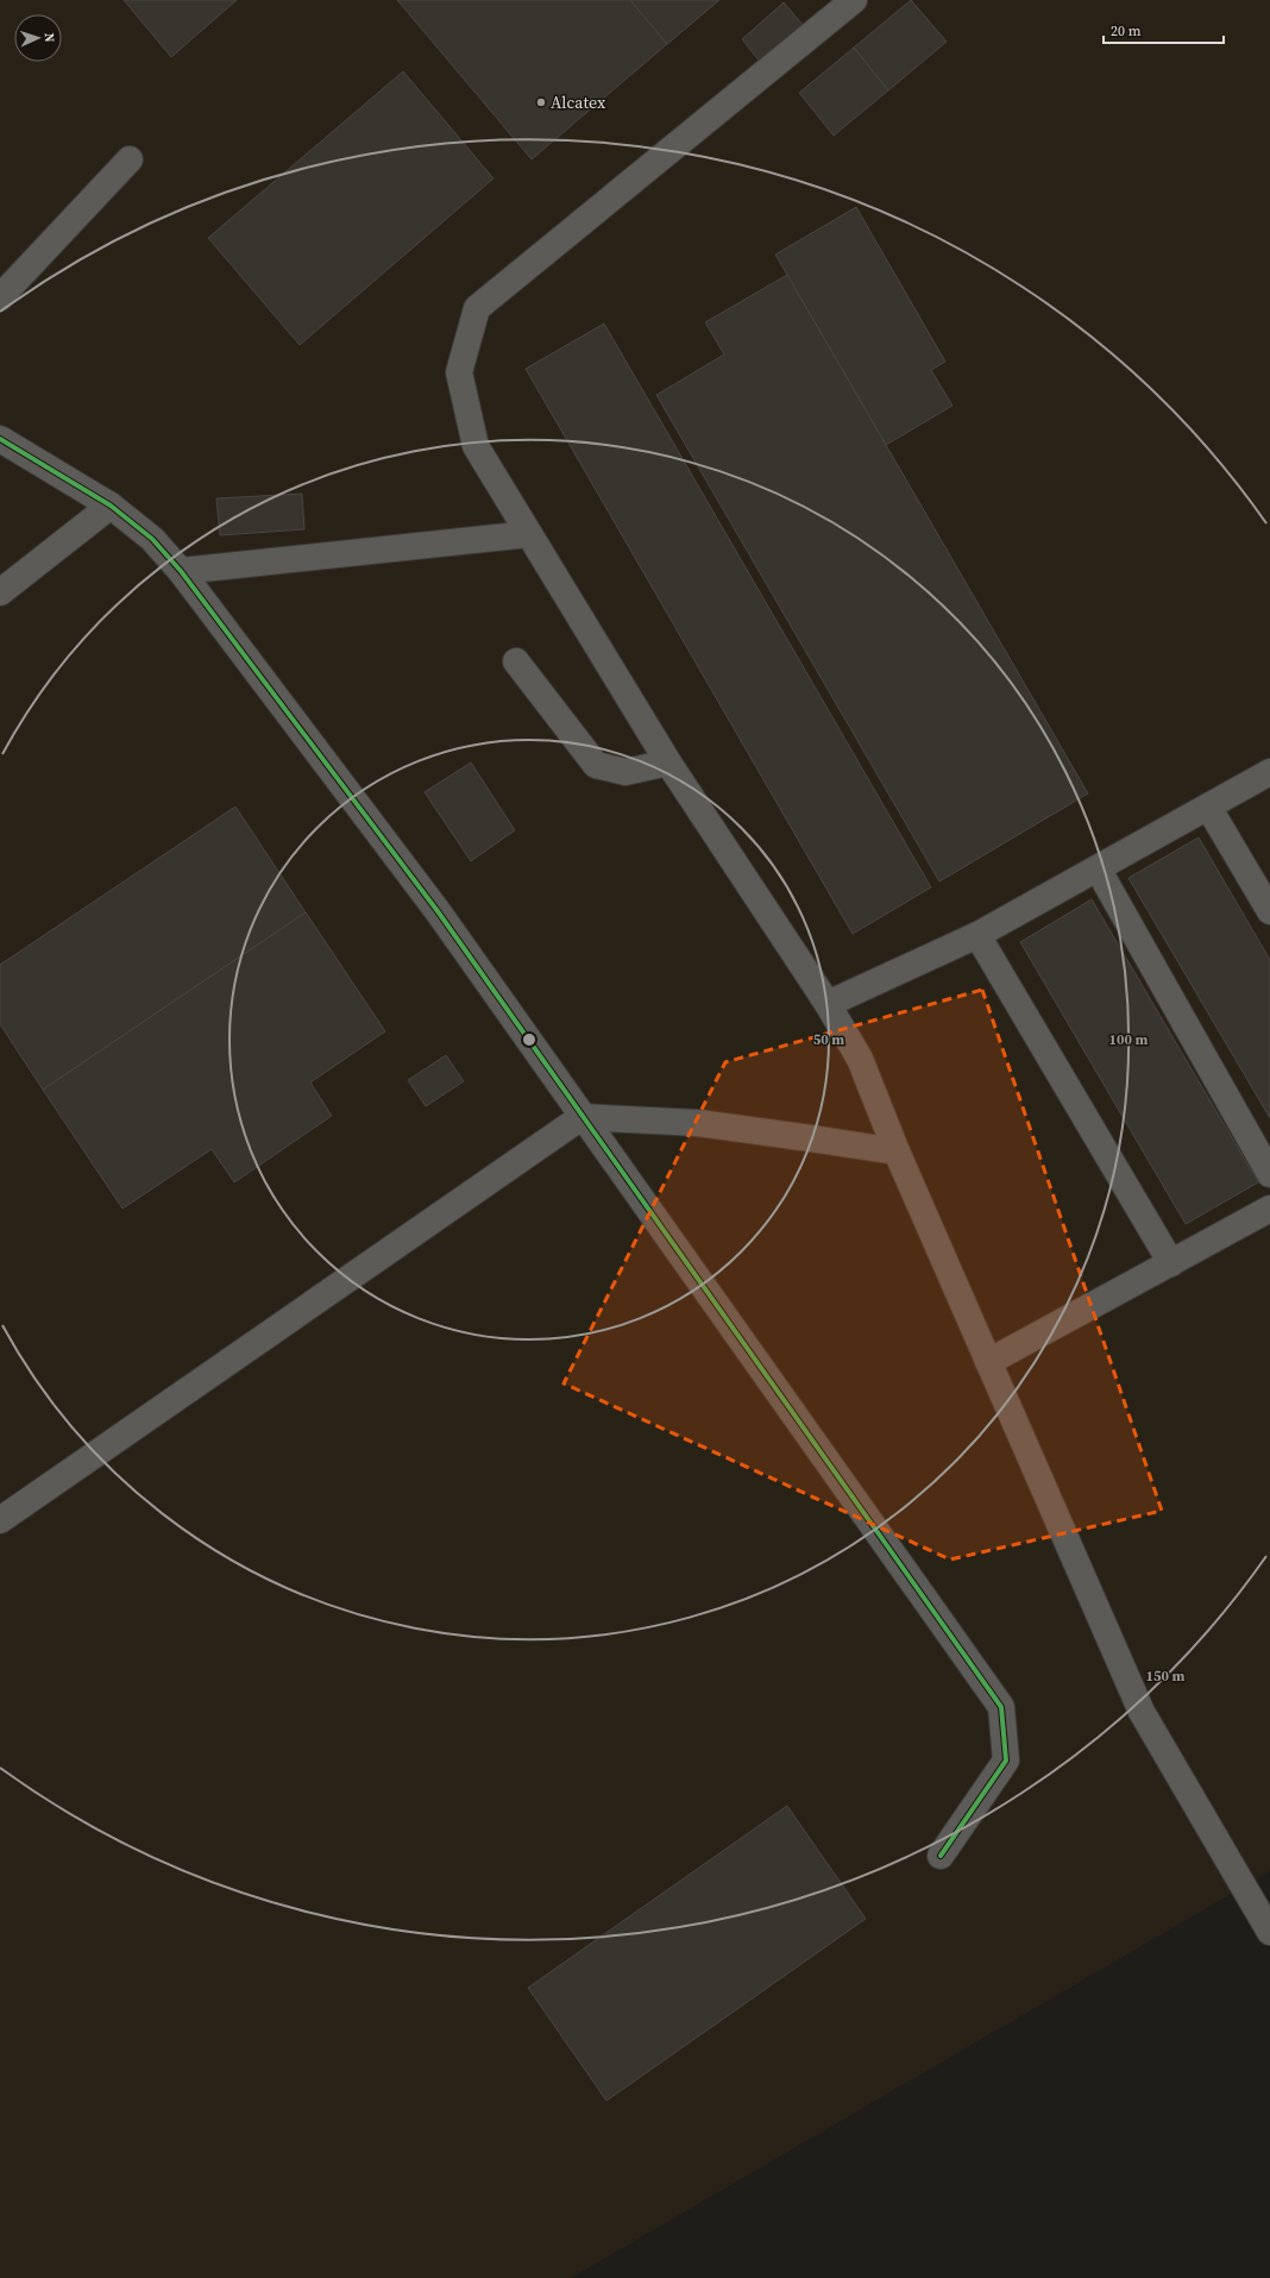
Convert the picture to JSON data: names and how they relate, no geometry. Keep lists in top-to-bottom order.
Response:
{
  "places": ["Alcatex"],
  "scale_bar": "20 m",
  "north": "right",
  "rings": ["50 m", "100 m", "150 m"]
}
